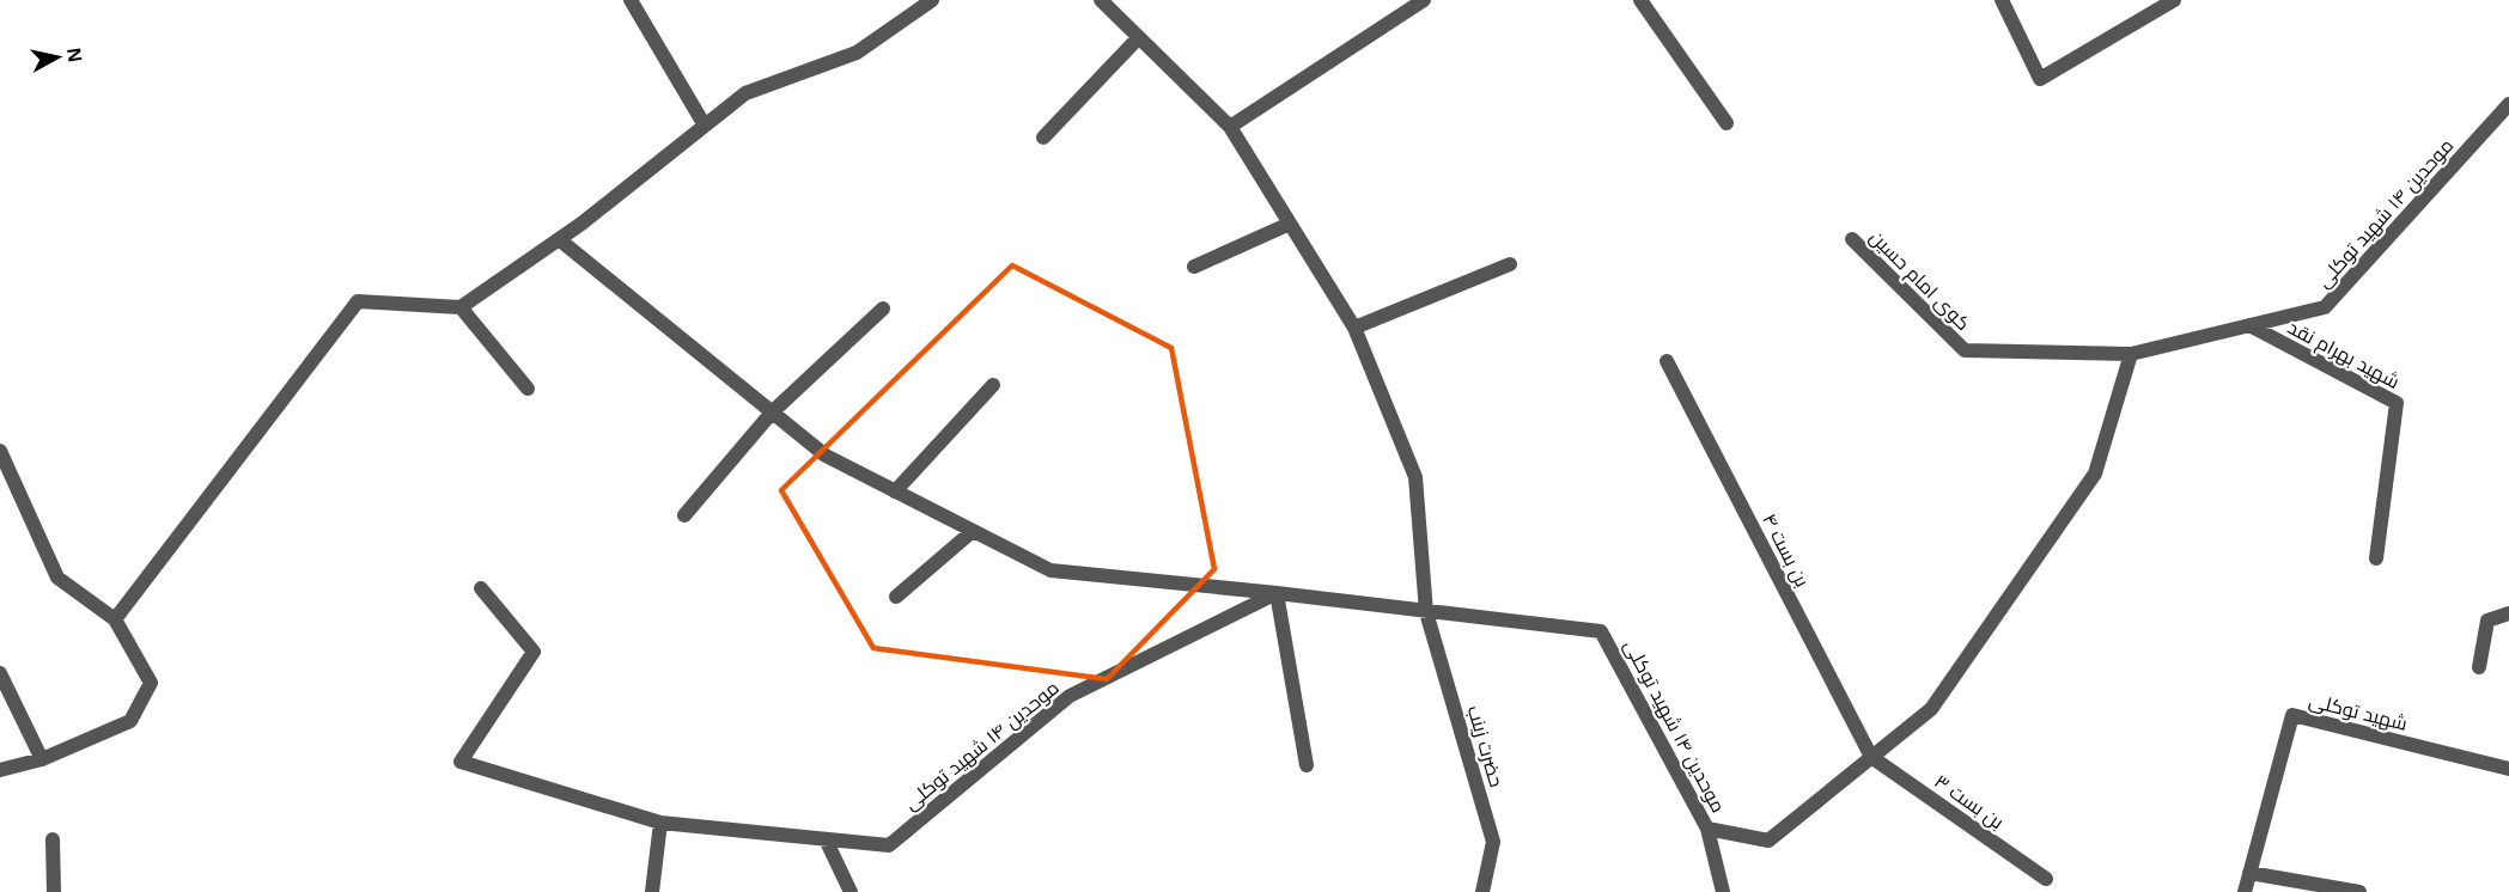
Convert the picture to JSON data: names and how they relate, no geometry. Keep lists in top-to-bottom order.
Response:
{
  "streets": {
    "street": [
      "موحدین ۱۴ شهید توکلی",
      "کوی امام حسین",
      "شهید بهرام نقد",
      "بن بست ۴",
      "شهید توکلی",
      "حضرت زینب",
      "بن بست ۳"
    ]
  },
  "crossings": [
    ["موحدین ۱۴ شهید توکلی", "کوی امام حسین"],
    ["موحدین ۱۴ شهید توکلی", "شهید بهرام نقد"],
    ["موحدین ۱۴ شهید توکلی", "بن بست ۴"],
    ["موحدین ۱۴ شهید توکلی", "حضرت زینب"],
    ["موحدین ۱۴ شهید توکلی", "بن بست ۳"],
    ["بن بست ۴", "بن بست ۳"]
  ],
  "north": "right"
}
